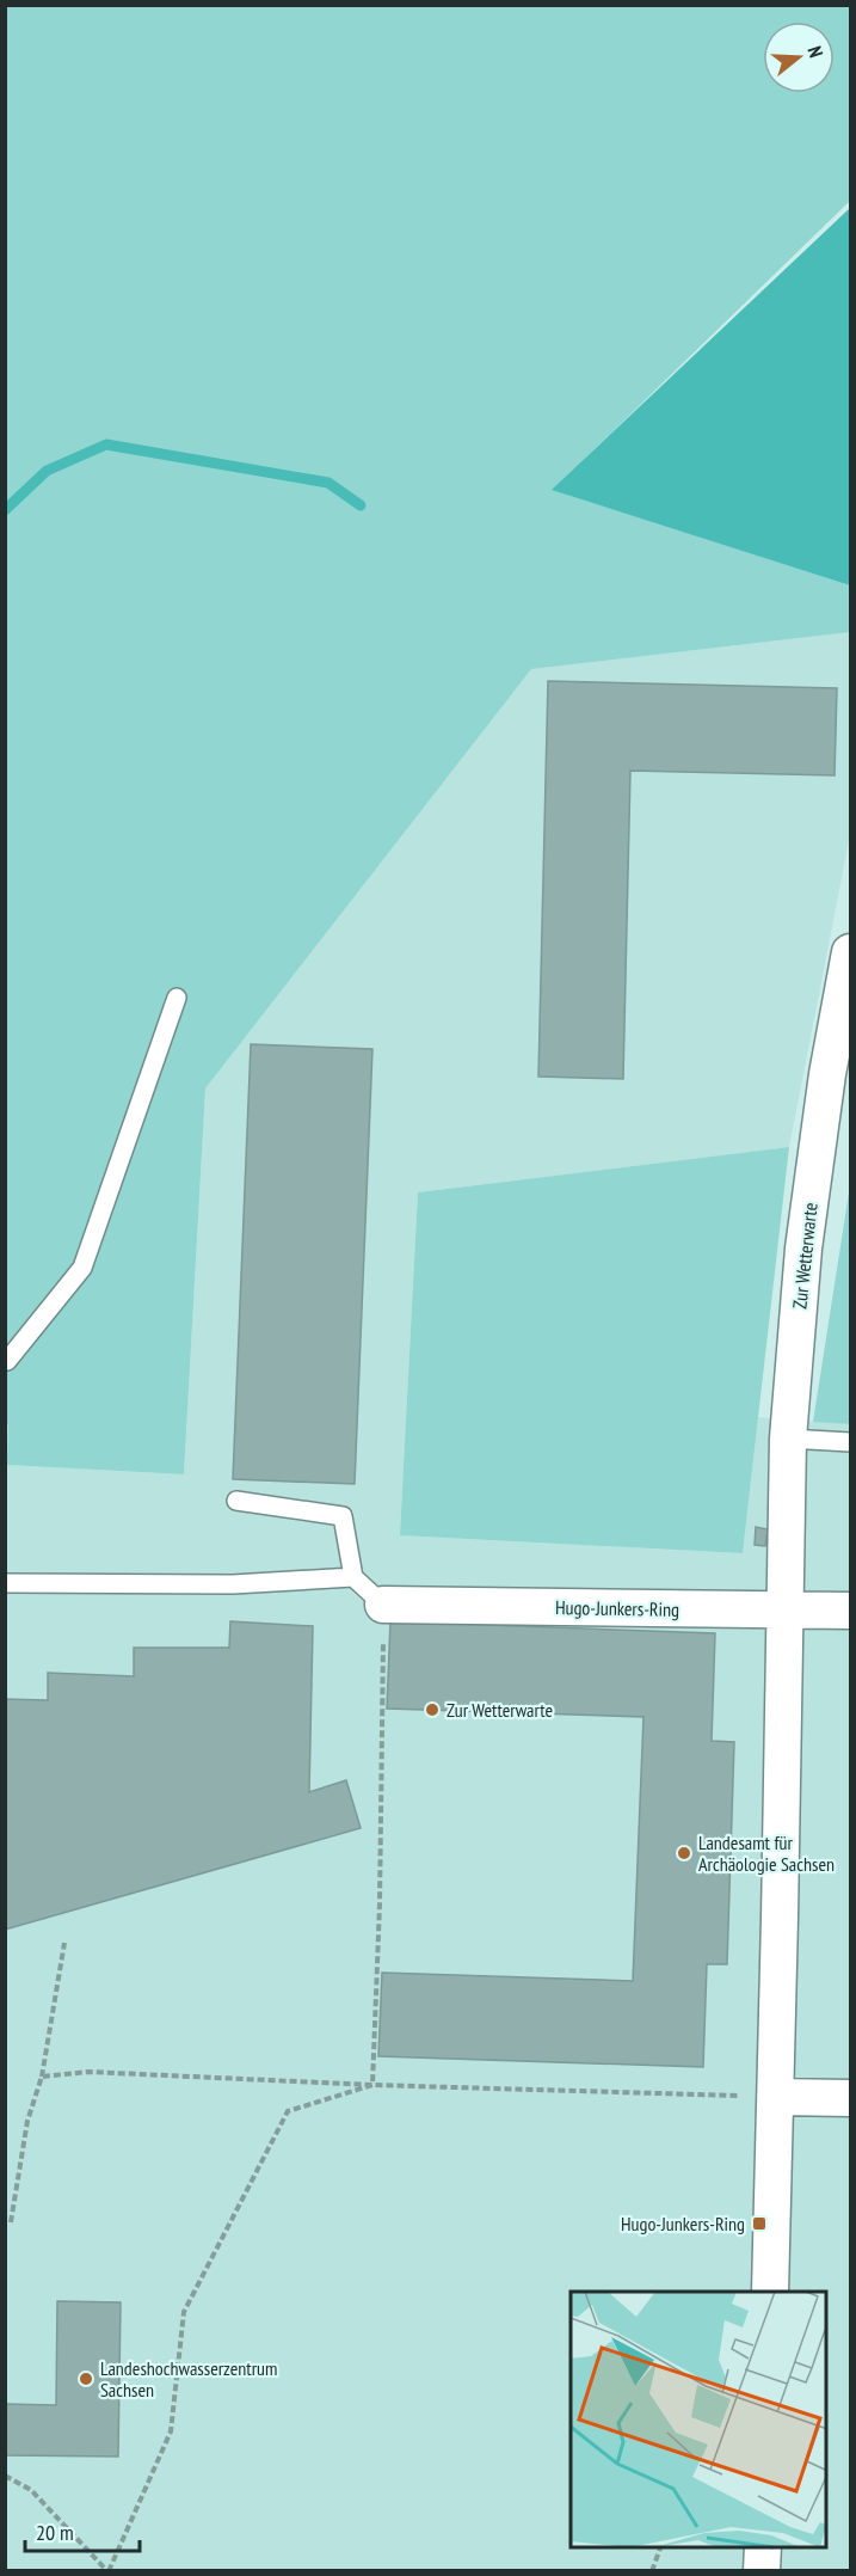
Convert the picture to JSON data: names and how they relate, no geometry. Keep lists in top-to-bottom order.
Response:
{
  "streets": {
    "street": ["Zur Wetterwarte", "Hugo-Junkers-Ring"]
  },
  "crossings": [
    ["Zur Wetterwarte", "Hugo-Junkers-Ring"]
  ],
  "places": {
    "other": ["Zur Wetterwarte", "Landesamt für Archäologie Sachsen", "Landeshochwasserzentrum Sachsen"],
    "transit": ["Hugo-Junkers-Ring"]
  },
  "scale_bar": "20 m",
  "north": "right"
}
